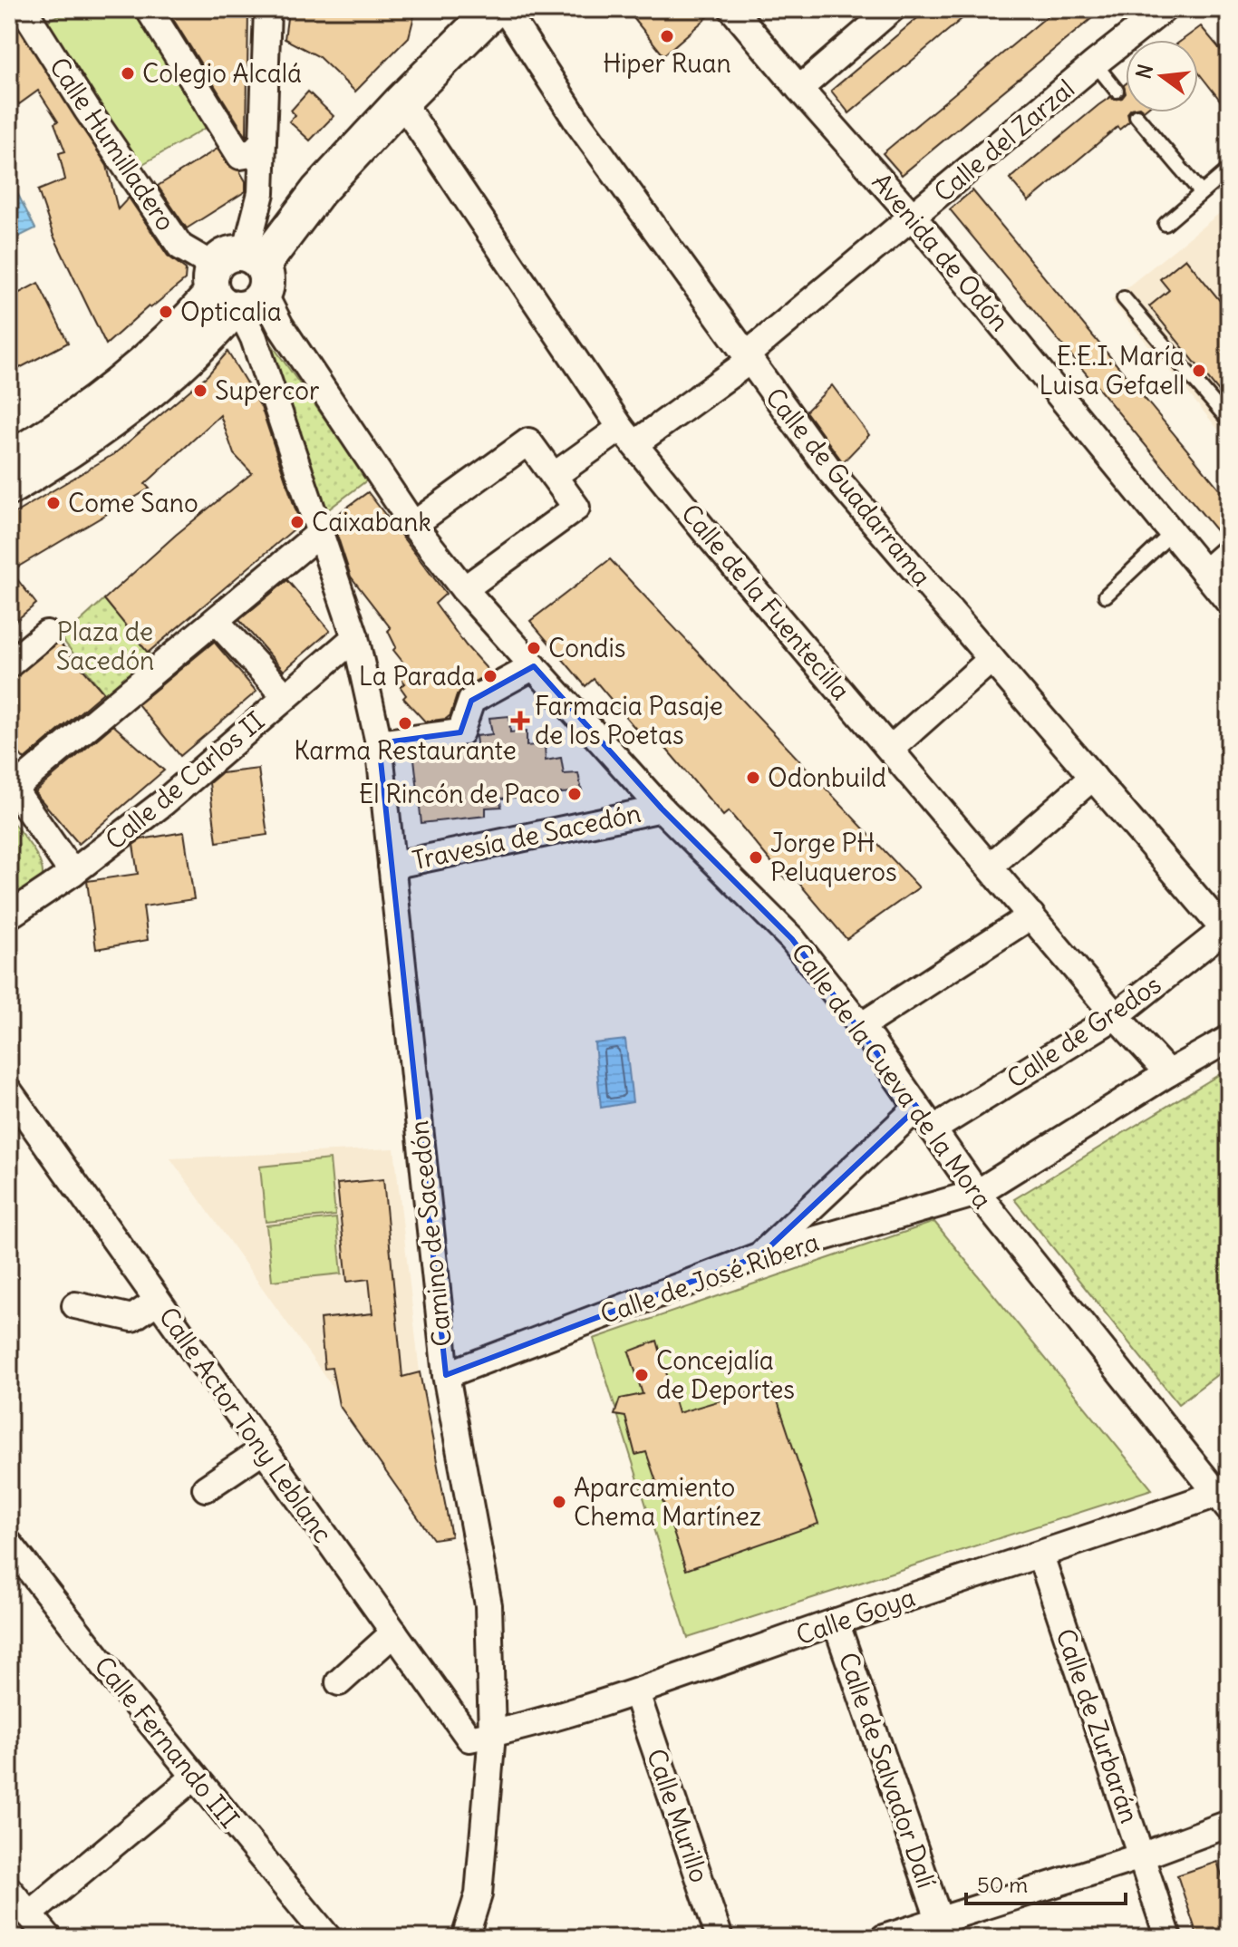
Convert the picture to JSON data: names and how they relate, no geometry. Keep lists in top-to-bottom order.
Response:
{
  "streets": {
    "street": [
      "Calle del Zarzal",
      "Calle Humilladero",
      "Avenida de Odón",
      "Calle de Guadarrama",
      "Calle de la Fuentecilla",
      "Calle de Carlos II",
      "Travesía de Sacedón",
      "Calle de Gredos",
      "Calle de la Cueva de la Mora",
      "Camino de Sacedón",
      "Calle de José Ribera",
      "Calle Actor Tony Leblanc",
      "Calle Goya",
      "Calle de Zurbarán",
      "Calle Fernando III",
      "Calle de Salvador Dalí",
      "Calle Murillo"
    ]
  },
  "crossings": [
    ["Calle del Zarzal", "Avenida de Odón"],
    ["Calle del Zarzal", "Calle de Guadarrama"],
    ["Calle del Zarzal", "Calle de la Fuentecilla"],
    ["Calle Humilladero", "Calle de la Cueva de la Mora"],
    ["Calle Humilladero", "Camino de Sacedón"],
    ["Calle de Guadarrama", "Calle de Gredos"],
    ["Calle de la Fuentecilla", "Calle de Gredos"],
    ["Calle de la Fuentecilla", "Calle de José Ribera"],
    ["Calle de Carlos II", "Camino de Sacedón"],
    ["Travesía de Sacedón", "Calle de la Cueva de la Mora"],
    ["Travesía de Sacedón", "Camino de Sacedón"],
    ["Calle de Gredos", "Calle de la Cueva de la Mora"],
    ["Calle de la Cueva de la Mora", "Camino de Sacedón"],
    ["Calle de la Cueva de la Mora", "Calle de José Ribera"],
    ["Calle de la Cueva de la Mora", "Calle Goya"],
    ["Camino de Sacedón", "Calle de José Ribera"],
    ["Camino de Sacedón", "Calle Actor Tony Leblanc"],
    ["Camino de Sacedón", "Calle Goya"],
    ["Calle Actor Tony Leblanc", "Calle Goya"],
    ["Calle Goya", "Calle de Zurbarán"],
    ["Calle Goya", "Calle de Salvador Dalí"],
    ["Calle Goya", "Calle Murillo"]
  ],
  "parks": ["Plaza de Sacedón"],
  "places": {
    "other": [
      "Hiper Ruan",
      "Colegio Alcalá",
      "Opticalia",
      "E.E.I. María Luisa Gefaell",
      "Supercor",
      "Come Sano",
      "Caixabank",
      "Condis",
      "La Parada",
      "Karma Restaurante",
      "Odonbuild",
      "El Rincón de Paco",
      "Jorge PH Peluqueros",
      "Concejalía de Deportes",
      "Aparcamiento Chema Martínez"
    ],
    "health": ["Farmacia Pasaje de los Poetas"]
  },
  "scale_bar": "50 m",
  "north": "left"
}
